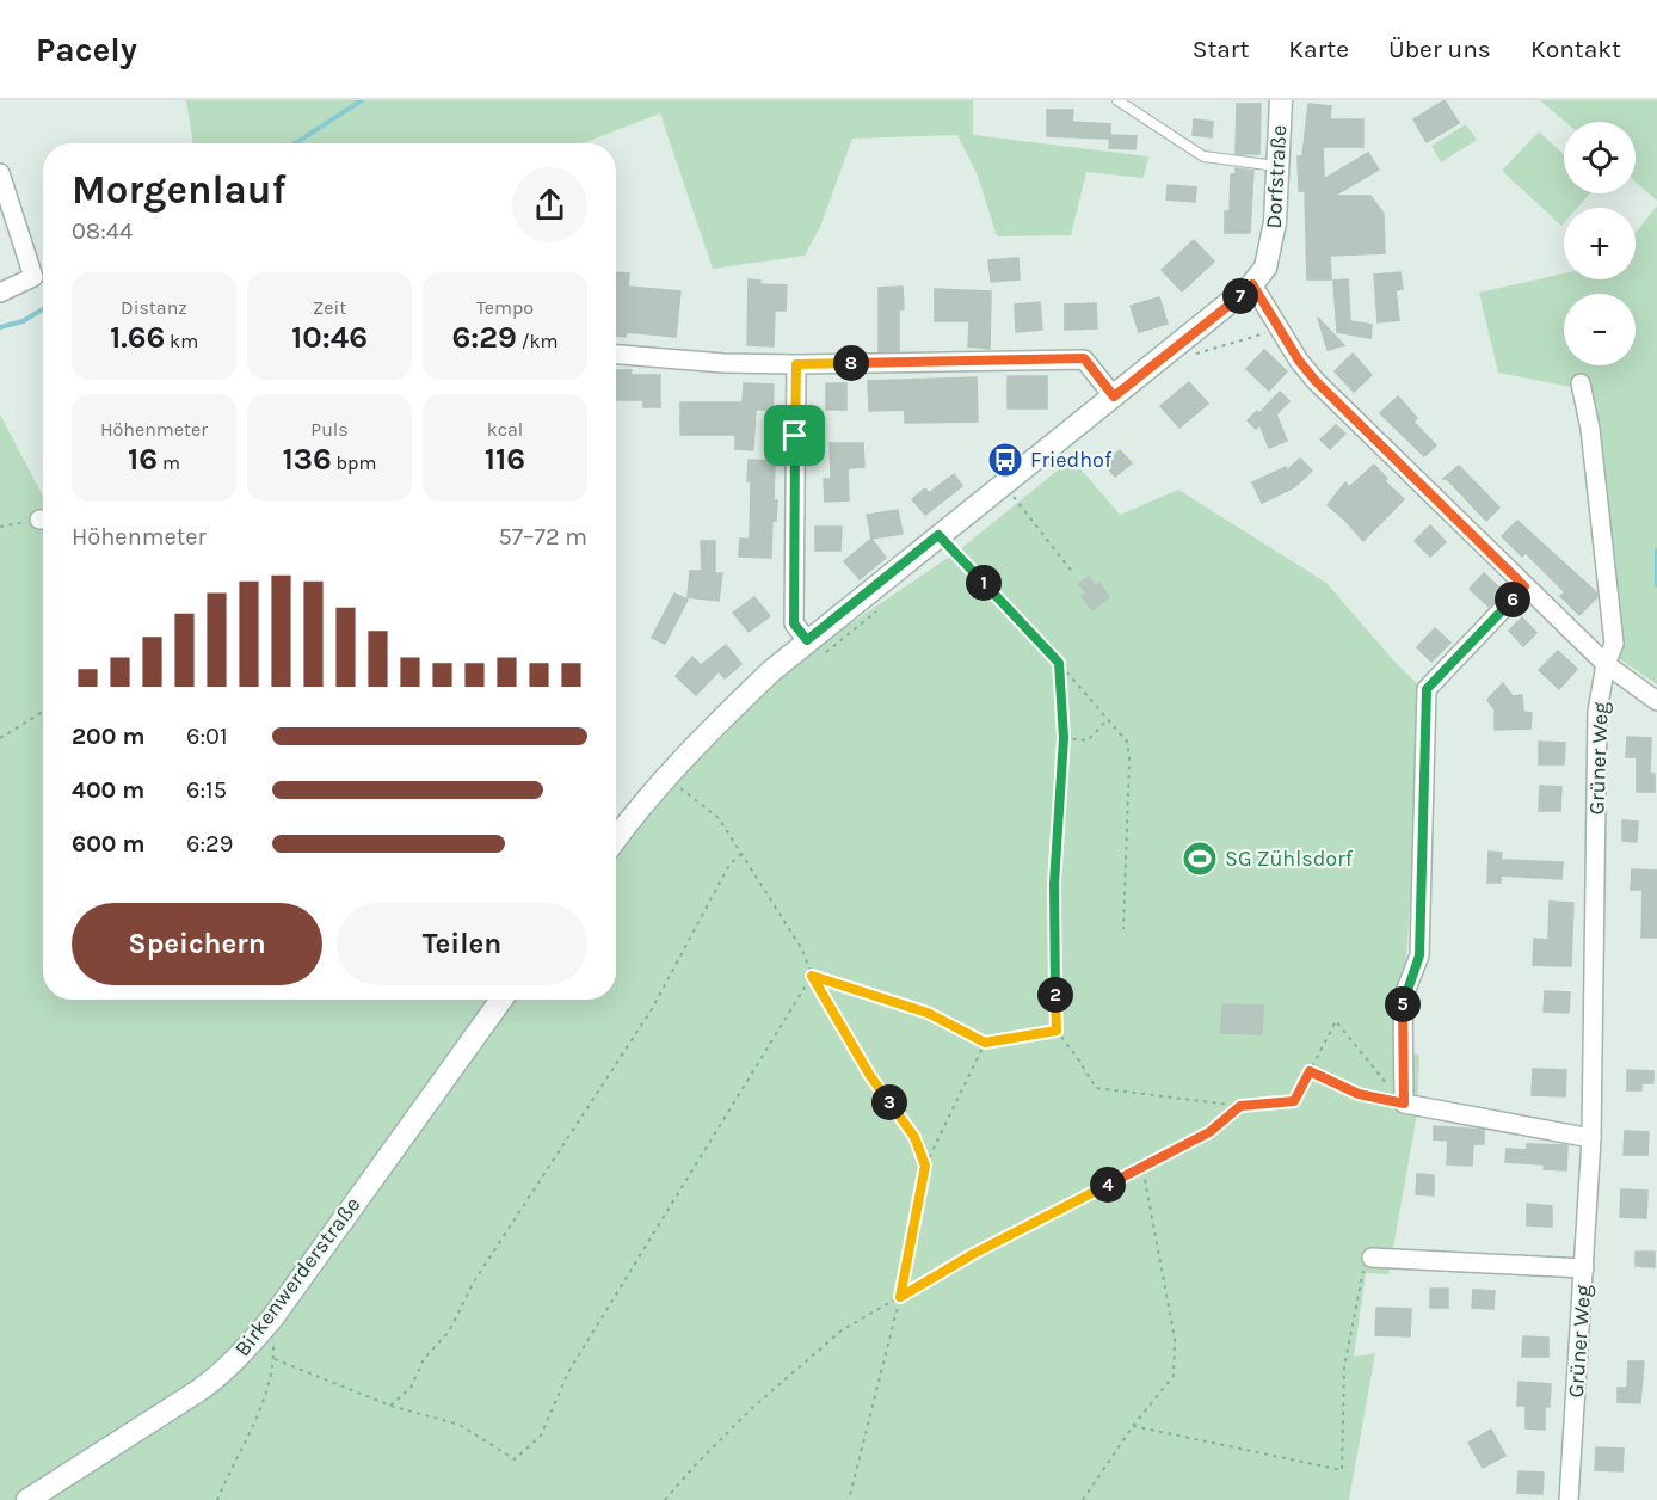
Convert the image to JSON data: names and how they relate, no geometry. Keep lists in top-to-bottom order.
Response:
{
  "streets": {
    "street": ["Dorfstraße", "Grüner Weg", "Birkenwerderstraße"]
  },
  "places": {
    "bus stop": ["Friedhof"],
    "sports": ["SG Zühlsdorf"]
  },
  "page": {
    "header": "Pacely",
    "nav": [
      "Start",
      "Karte",
      "Über uns",
      "Kontakt"
    ],
    "map_buttons": ["+", "−"],
    "heading": ["Morgenlauf", "08:44"],
    "stats": [
      ["Distanz", "1.66 km"],
      ["Zeit", "10:46"],
      ["Tempo", "6:29 /km"],
      ["Höhenmeter", "16 m"],
      ["Puls", "136 bpm"],
      ["kcal", "116"]
    ],
    "pins": [
      "7",
      "8",
      "1",
      "6",
      "2",
      "5",
      "3",
      "4"
    ],
    "chart": ["Höhenmeter", "57–72 m"],
    "list": [
      {
        "name": "200 m",
        "note": "6:01"
      },
      {
        "name": "400 m",
        "note": "6:15"
      },
      {
        "name": "600 m",
        "note": "6:29"
      }
    ],
    "buttons": ["Speichern", "Teilen"]
  }
}
